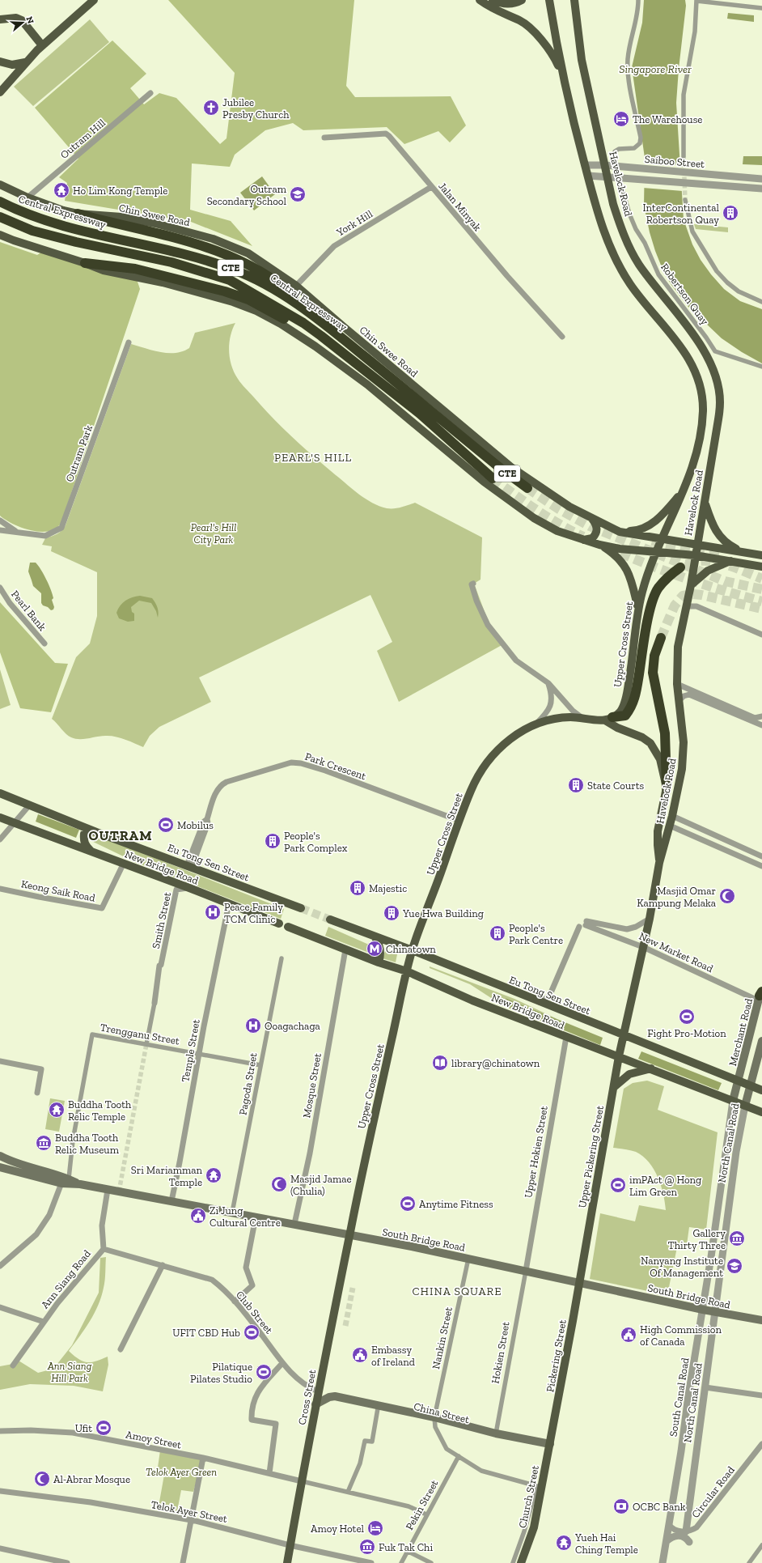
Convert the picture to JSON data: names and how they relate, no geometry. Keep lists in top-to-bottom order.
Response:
{
  "streets": {
    "highway": ["Central Expressway", "CTE"],
    "main road": [
      "Havelock Road",
      "Chin Swee Road",
      "Upper Cross Street",
      "Eu Tong Sen Street",
      "New Bridge Road",
      "Merchant Road",
      "North Canal Road",
      "Upper Pickering Street",
      "South Bridge Road",
      "Pickering Street",
      "Cross Street",
      "South Canal Road",
      "China Street",
      "Church Street"
    ],
    "street": [
      "Outram Hill",
      "Saiboo Street",
      "Jalan Minyak",
      "York Hill",
      "Robertson Quay",
      "Outram Park",
      "Pearl Bank",
      "Park Crescent",
      "Keong Saik Road",
      "Smith Street",
      "New Market Road",
      "Trengganu Street",
      "Temple Street",
      "Pagoda Street",
      "Mosque Street",
      "Upper Hokien Street",
      "Ann Siang Road",
      "Club Street",
      "Nankin Street",
      "Hokien Street",
      "Amoy Street",
      "Circular Road",
      "Pekin Street",
      "Telok Ayer Street"
    ]
  },
  "crossings": [
    ["Outram Hill", "Chin Swee Road"],
    ["Saiboo Street", "Havelock Road"],
    ["Saiboo Street", "Robertson Quay"],
    ["Havelock Road", "Chin Swee Road"],
    ["Havelock Road", "Upper Cross Street"],
    ["Havelock Road", "Eu Tong Sen Street"],
    ["Havelock Road", "New Market Road"],
    ["Havelock Road", "Upper Pickering Street"],
    ["Jalan Minyak", "York Hill"],
    ["Chin Swee Road", "York Hill"],
    ["Chin Swee Road", "Upper Cross Street"],
    ["Upper Cross Street", "Park Crescent"],
    ["Upper Cross Street", "Eu Tong Sen Street"],
    ["Upper Cross Street", "New Bridge Road"],
    ["Upper Cross Street", "South Bridge Road"],
    ["Upper Cross Street", "Cross Street"],
    ["Park Crescent", "Eu Tong Sen Street"],
    ["Eu Tong Sen Street", "Merchant Road"],
    ["Eu Tong Sen Street", "North Canal Road"],
    ["Eu Tong Sen Street", "Upper Pickering Street"],
    ["Eu Tong Sen Street", "South Canal Road"],
    ["New Bridge Road", "Keong Saik Road"],
    ["New Bridge Road", "Smith Street"],
    ["New Bridge Road", "Temple Street"],
    ["New Bridge Road", "Mosque Street"],
    ["New Bridge Road", "North Canal Road"],
    ["New Bridge Road", "Upper Hokien Street"],
    ["New Bridge Road", "Upper Pickering Street"],
    ["New Bridge Road", "South Canal Road"],
    ["Smith Street", "Trengganu Street"],
    ["New Market Road", "Merchant Road"],
    ["Merchant Road", "South Canal Road"],
    ["Trengganu Street", "Temple Street"],
    ["Trengganu Street", "Pagoda Street"],
    ["Trengganu Street", "South Bridge Road"],
    ["Temple Street", "South Bridge Road"],
    ["Pagoda Street", "South Bridge Road"],
    ["Mosque Street", "South Bridge Road"],
    ["North Canal Road", "South Bridge Road"],
    ["North Canal Road", "Circular Road"],
    ["Upper Hokien Street", "South Bridge Road"],
    ["Upper Hokien Street", "Hokien Street"],
    ["Upper Pickering Street", "South Bridge Road"],
    ["Upper Pickering Street", "Pickering Street"],
    ["South Bridge Road", "Nankin Street"],
    ["South Bridge Road", "Hokien Street"],
    ["South Bridge Road", "Pickering Street"],
    ["South Bridge Road", "Cross Street"],
    ["South Bridge Road", "South Canal Road"],
    ["Ann Siang Road", "Club Street"],
    ["Club Street", "Cross Street"],
    ["Nankin Street", "China Street"],
    ["Hokien Street", "China Street"],
    ["Pickering Street", "Church Street"],
    ["Cross Street", "China Street"],
    ["Cross Street", "Amoy Street"],
    ["Cross Street", "Telok Ayer Street"],
    ["China Street", "Church Street"]
  ],
  "districts": ["PEARL'S HILL", "OUTRAM", "CHINA SQUARE"],
  "water": ["Singapore River"],
  "parks": ["Pearl's Hill City Park", "Ann Siang Hill Park", "Telok Ayer Green"],
  "places": {
    "church": ["Jubilee Presby Church"],
    "hotel": ["The Warehouse", "Amoy Hotel"],
    "temple": [
      "Ho Lim Kong Temple",
      "Buddha Tooth Relic Temple",
      "Sri Mariamman Temple",
      "Yueh Hai Ching Temple"
    ],
    "school or university": ["Outram Secondary School", "Nanyang Institute Of Management"],
    "building": [
      "InterContinental Robertson Quay",
      "State Courts",
      "People's Park Complex",
      "Majestic",
      "Yue Hwa Building",
      "People's Park Centre"
    ],
    "sports": [
      "Mobilus",
      "Fight Pro-Motion",
      "imPAct @ Hong Lim Green",
      "Anytime Fitness",
      "UFIT CBD Hub",
      "Pilatique Pilates Studio",
      "Ufit"
    ],
    "mosque": ["Masjid Omar Kampung Melaka", "Masjid Jamae (Chulia)", "Al-Abrar Mosque"],
    "hospital": ["Peace Family TCM Clinic", "Ooagachaga"],
    "metro station": ["Chinatown"],
    "library": ["library@chinatown"],
    "museum": ["Buddha Tooth Relic Museum", "Gallery Thirty Three", "Fuk Tak Chi"],
    "public building": ["Zi Jung Cultural Centre", "High Commission of Canada", "Embassy of Ireland"],
    "bank": ["OCBC Bank"]
  },
  "north": "right"
}
